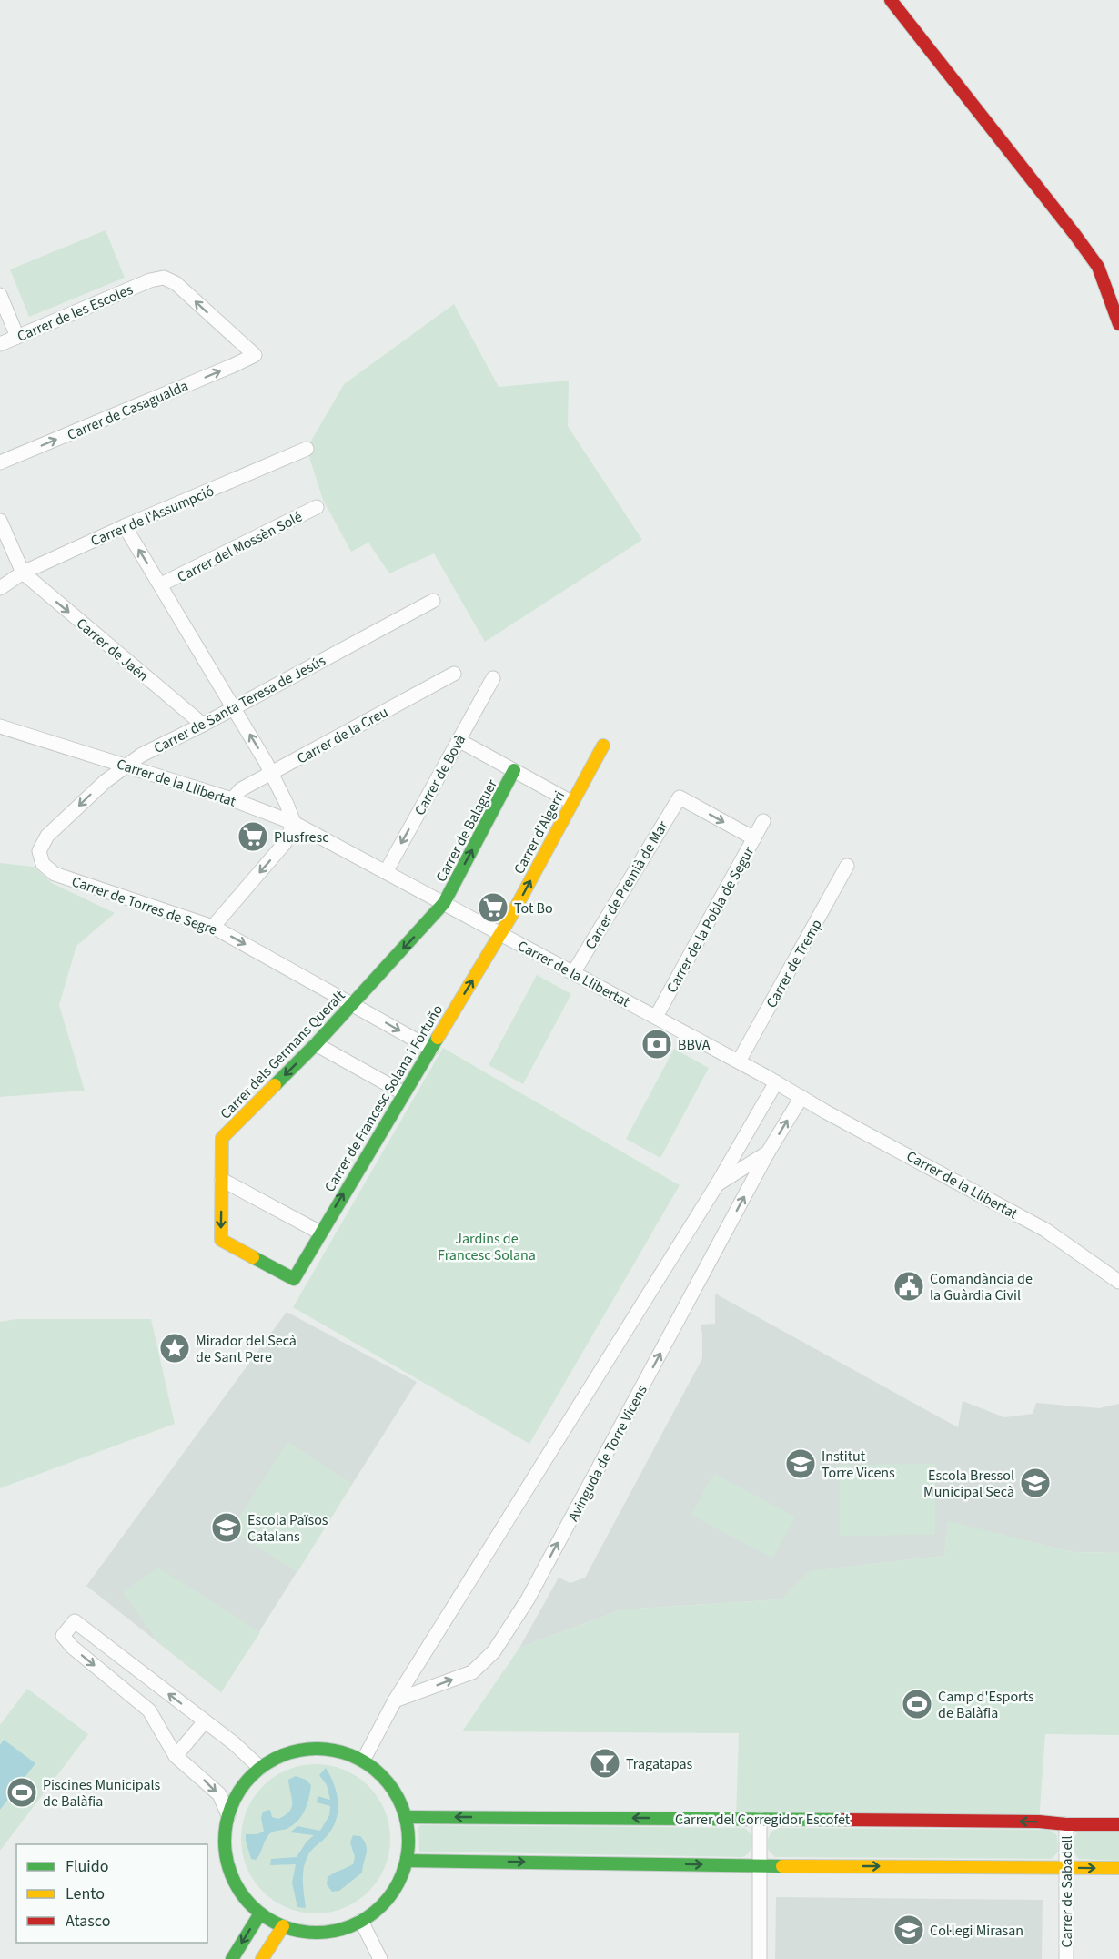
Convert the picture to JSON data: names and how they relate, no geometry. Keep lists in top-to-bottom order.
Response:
{
  "streets": {
    "street": [
      "Carrer de les Escoles",
      "Carrer de Casagualda",
      "Carrer de l'Assumpció",
      "Carrer del Mossèn Solé",
      "Carrer de Jaén",
      "Carrer de Santa Teresa de Jesús",
      "Carrer de la Creu",
      "Carrer de Bovà",
      "Carrer de la Llibertat",
      "Carrer de Balaguer",
      "Carrer d'Algerri",
      "Carrer de Premià de Mar",
      "Carrer de Torres de Segre",
      "Carrer de la Pobla de Segur",
      "Carrer de Tremp",
      "Carrer dels Germans Queralt",
      "Carrer de Francesc Solana i Fortuño",
      "Avinguda de Torre Vicens",
      "Carrer del Corregidor Escofet",
      "Carrer de Sabadell"
    ]
  },
  "crossings": [
    ["Carrer de les Escoles", "Carrer de Casagualda"],
    ["Carrer de l'Assumpció", "Carrer de Jaén"],
    ["Carrer de Jaén", "Carrer de Santa Teresa de Jesús"],
    ["Carrer de Santa Teresa de Jesús", "Carrer de la Llibertat"],
    ["Carrer de Santa Teresa de Jesús", "Carrer de Torres de Segre"],
    ["Carrer de la Creu", "Carrer de la Llibertat"],
    ["Carrer de Bovà", "Carrer de la Llibertat"],
    ["Carrer de la Llibertat", "Carrer de Balaguer"],
    ["Carrer de la Llibertat", "Carrer d'Algerri"],
    ["Carrer de la Llibertat", "Carrer de Premià de Mar"],
    ["Carrer de la Llibertat", "Carrer de la Pobla de Segur"],
    ["Carrer de la Llibertat", "Carrer de Tremp"],
    ["Carrer de la Llibertat", "Carrer dels Germans Queralt"],
    ["Carrer de la Llibertat", "Carrer de Francesc Solana i Fortuño"],
    ["Carrer de la Llibertat", "Avinguda de Torre Vicens"],
    ["Carrer de Balaguer", "Carrer dels Germans Queralt"],
    ["Carrer d'Algerri", "Carrer de Francesc Solana i Fortuño"],
    ["Carrer de Premià de Mar", "Carrer de la Pobla de Segur"],
    ["Carrer de Torres de Segre", "Carrer dels Germans Queralt"],
    ["Carrer de Torres de Segre", "Carrer de Francesc Solana i Fortuño"],
    ["Carrer dels Germans Queralt", "Carrer de Francesc Solana i Fortuño"],
    ["Avinguda de Torre Vicens", "Carrer del Corregidor Escofet"],
    ["Carrer del Corregidor Escofet", "Carrer de Sabadell"]
  ],
  "one_way": [
    "Carrer de les Escoles",
    "Carrer de Casagualda",
    "Carrer de Bovà",
    "Carrer de Balaguer",
    "Carrer d'Algerri",
    "Carrer de Francesc Solana i Fortuño"
  ],
  "parks": ["Jardins de Francesc Solana"],
  "places": {
    "supermarket": ["Plusfresc", "Tot Bo"],
    "bank": ["BBVA"],
    "public building": ["Comandància de la Guàrdia Civil"],
    "place": ["Mirador del Secà de Sant Pere"],
    "school or university": [
      "Institut Torre Vicens",
      "Escola Bressol Municipal Secà",
      "Escola Països Catalans",
      "Col·legi Mirasan"
    ],
    "sports": ["Camp d'Esports de Balàfia", "Piscines Municipals de Balàfia"],
    "bar": ["Tragatapas"]
  },
  "legend": ["Fluido", "Lento", "Atasco"]
}
